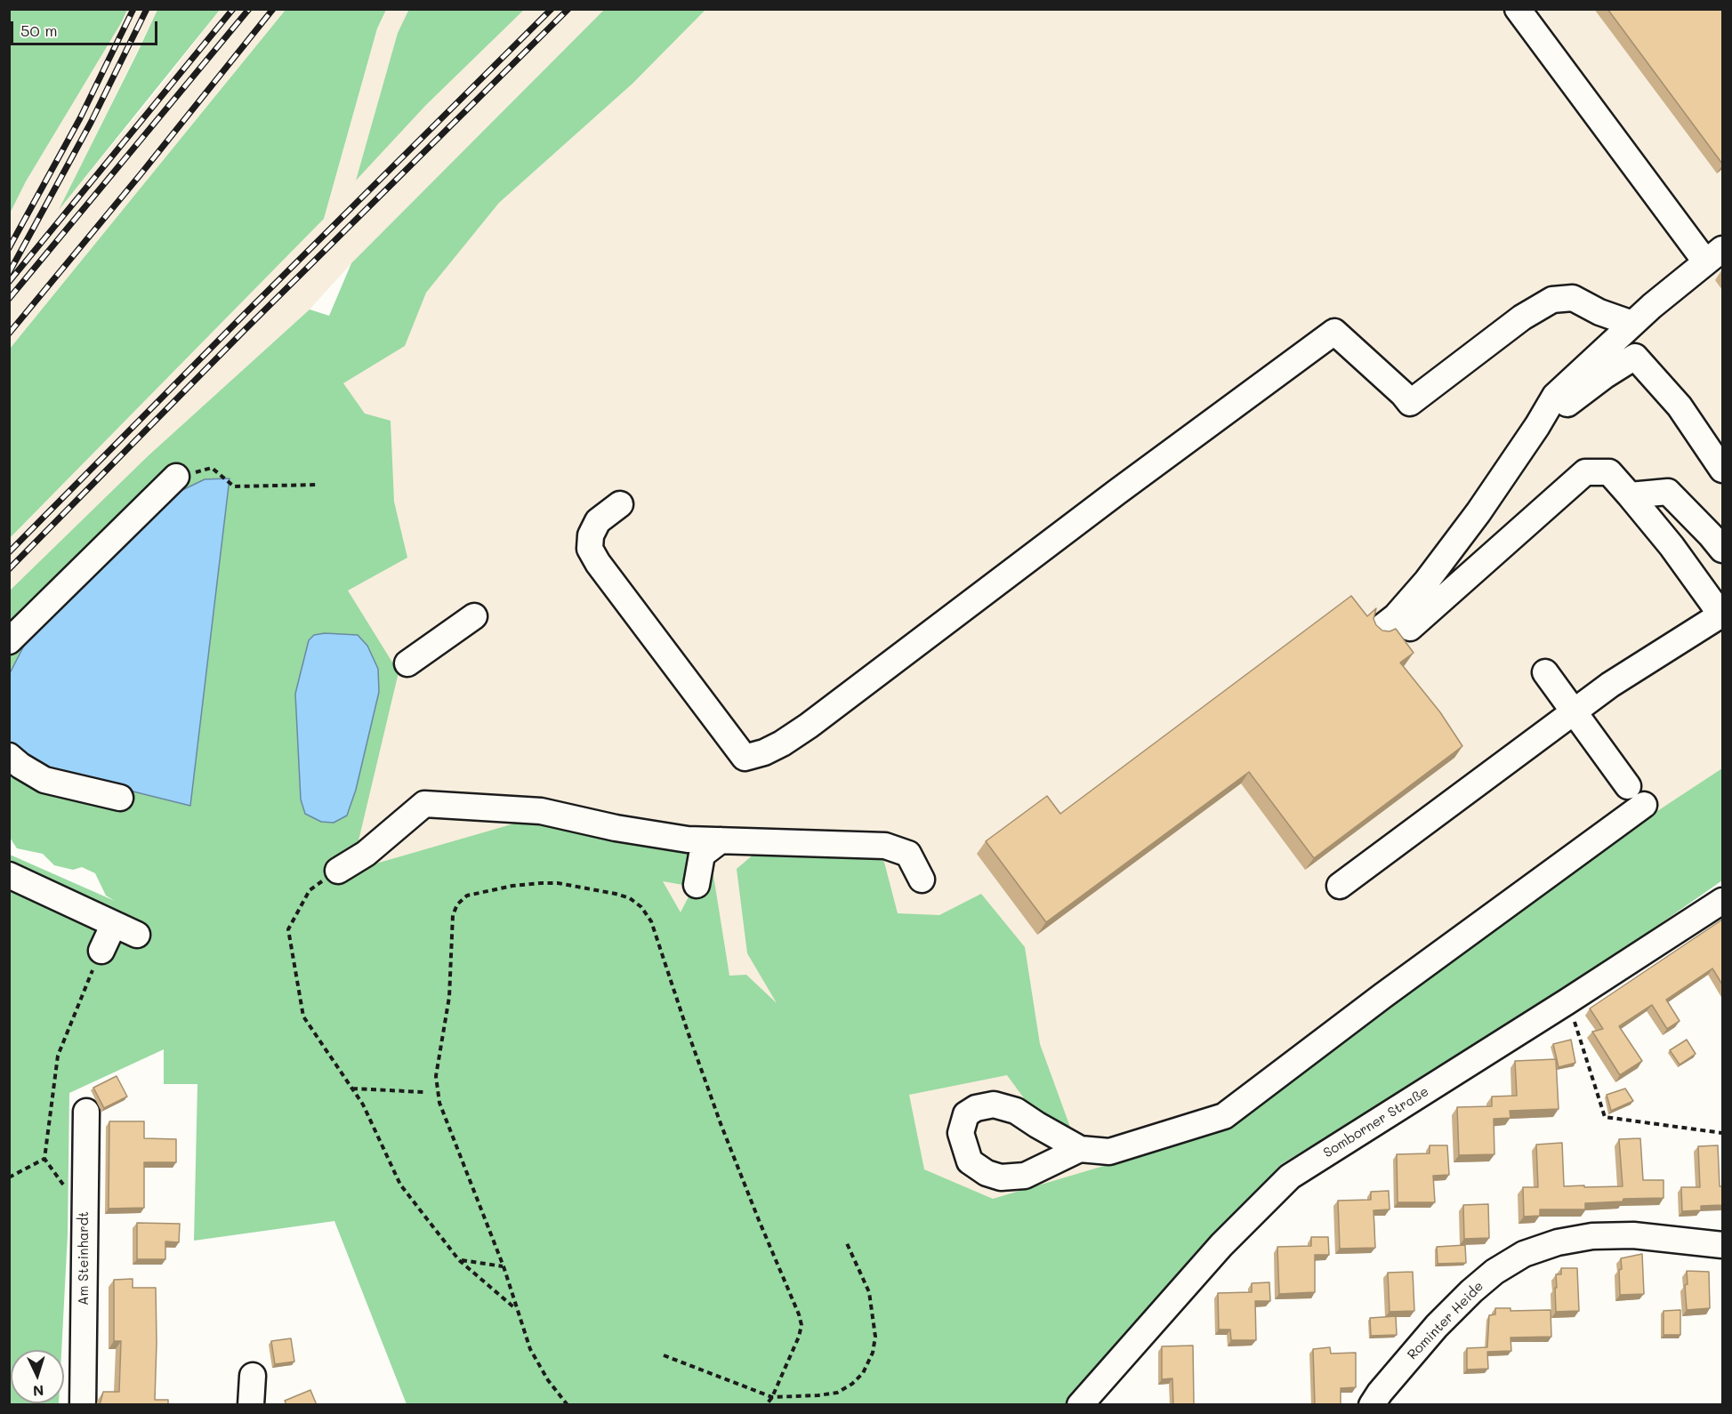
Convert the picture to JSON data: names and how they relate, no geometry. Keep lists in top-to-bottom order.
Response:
{
  "streets": {
    "street": ["Somborner Straße", "Am Steinhardt", "Rominter Heide"]
  },
  "scale_bar": "50 m",
  "north": "bottom"
}
